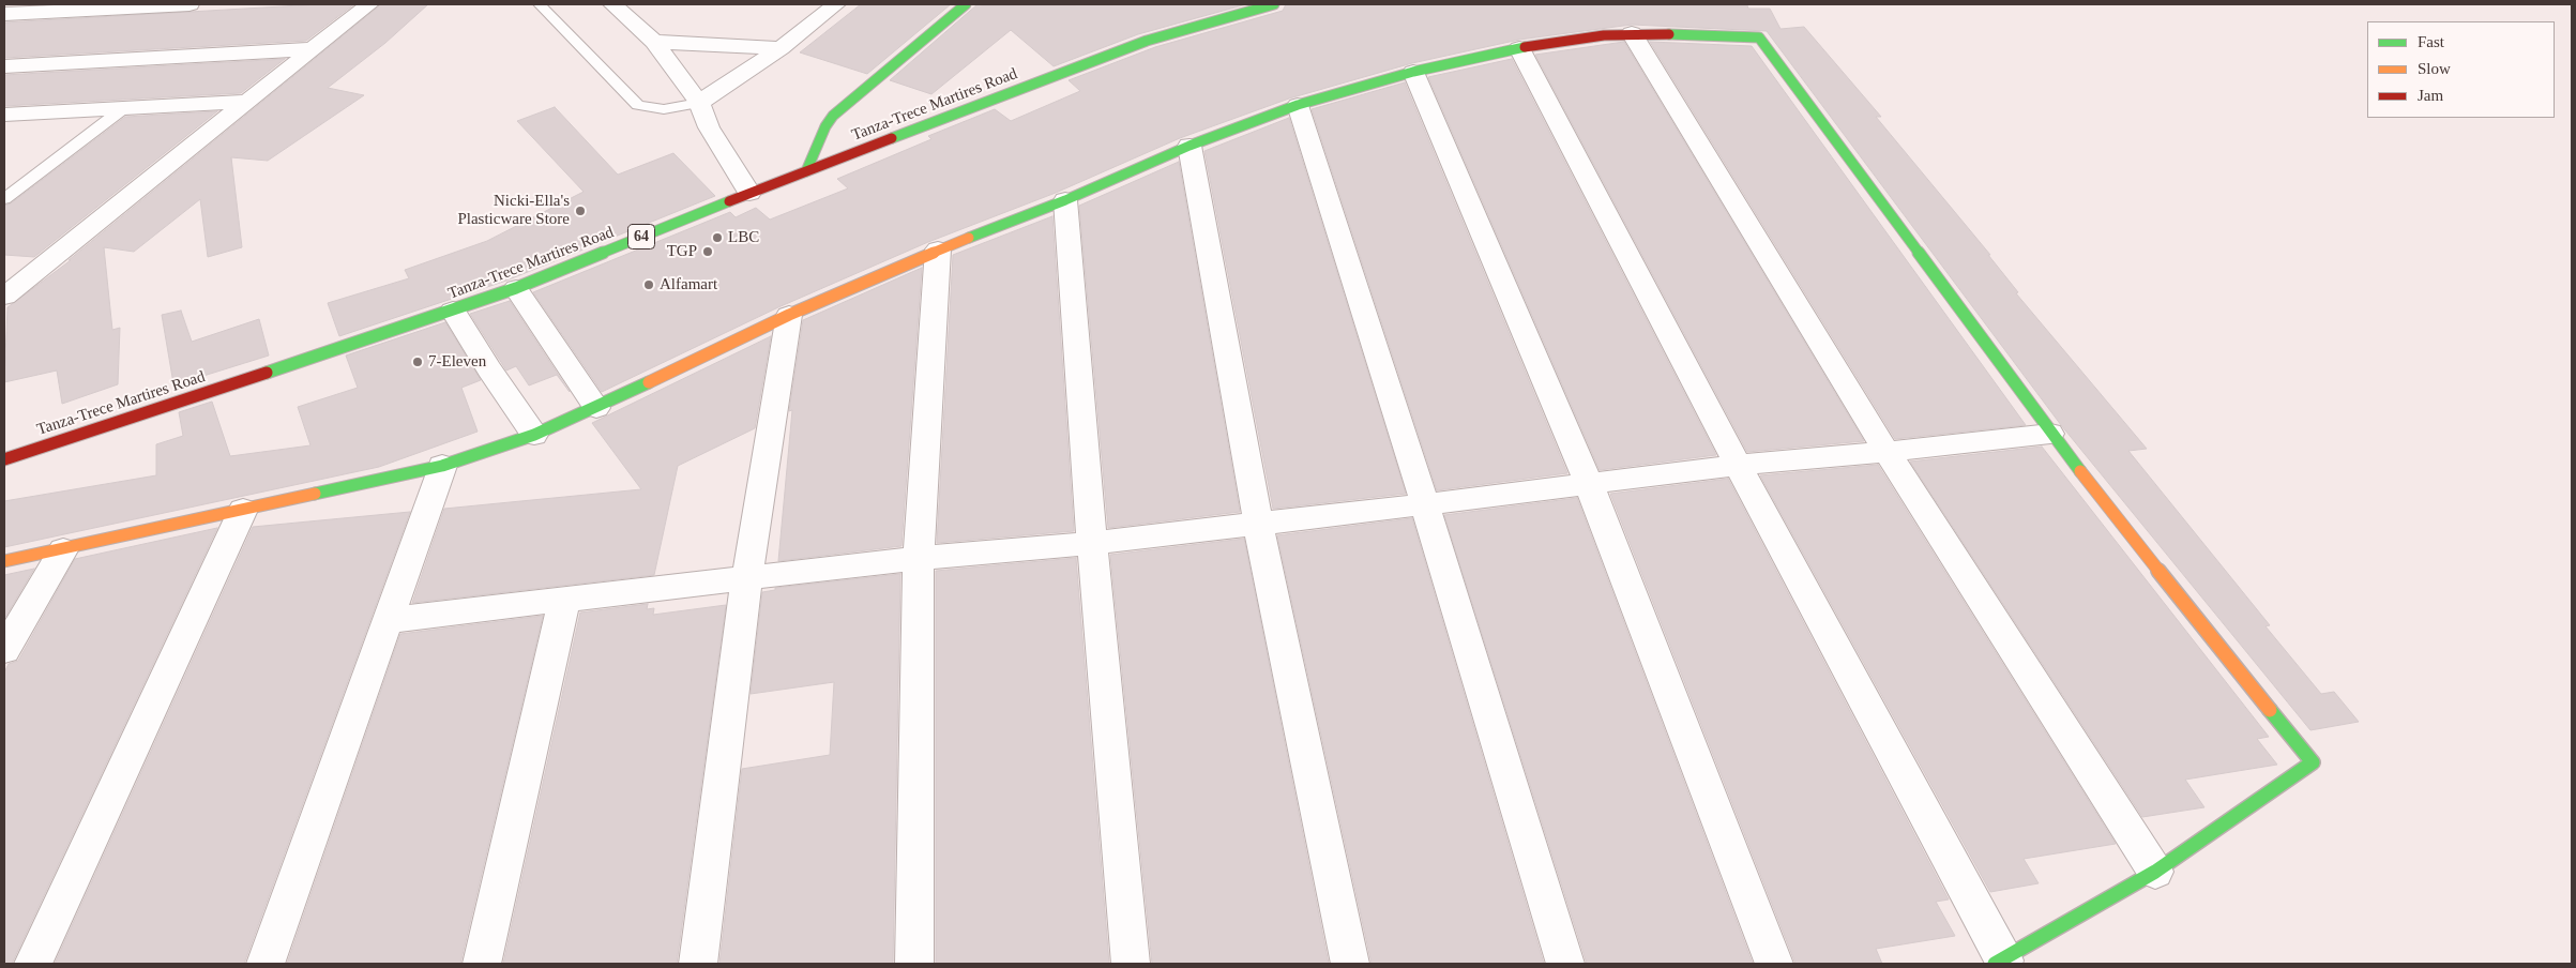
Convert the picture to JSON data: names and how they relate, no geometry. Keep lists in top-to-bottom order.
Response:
{
  "streets": {
    "street": ["Tanza-Trece Martires Road", "64"]
  },
  "places": [
    "Nicki-Ella's Plasticware Store",
    "LBC",
    "TGP",
    "Alfamart",
    "7-Eleven"
  ],
  "legend": ["Fast", "Slow", "Jam"]
}
